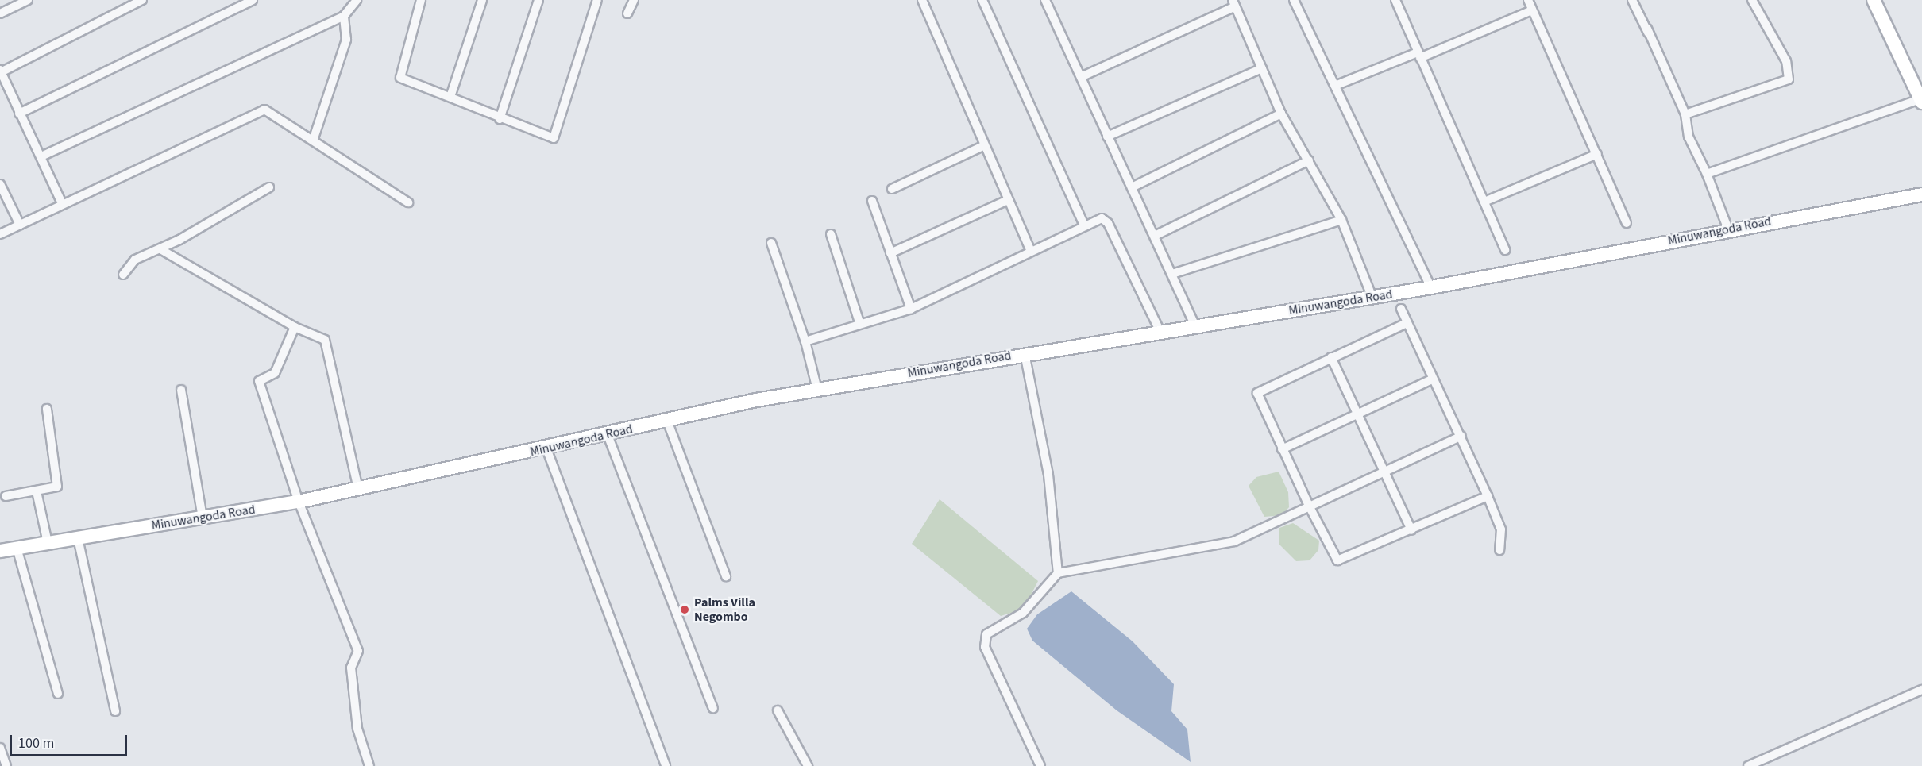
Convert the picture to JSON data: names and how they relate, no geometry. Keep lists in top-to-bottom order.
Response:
{
  "streets": {
    "main road": ["Minuwangoda Road"]
  },
  "places": ["Palms Villa Negombo"],
  "scale_bar": "100 m"
}
